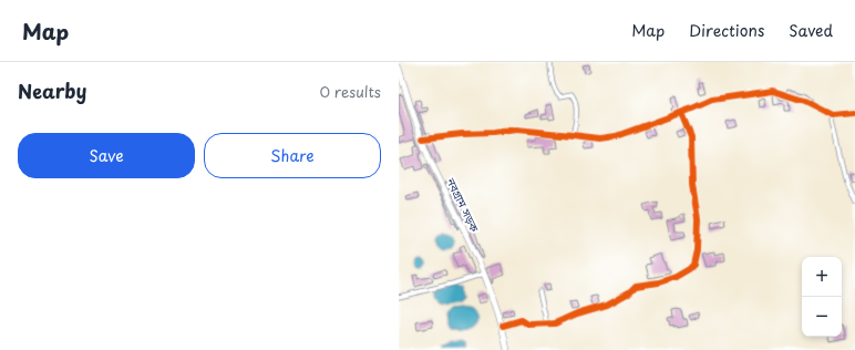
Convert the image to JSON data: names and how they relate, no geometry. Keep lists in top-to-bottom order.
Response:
{
  "streets": {
    "main road": ["নবগ্রাম সড়ক"]
  },
  "page": {
    "header": "Map",
    "nav": ["Map", "Directions", "Saved"],
    "heading": ["Nearby", "0 results"],
    "buttons": ["Save", "Share"],
    "map_buttons": ["+", "−"]
  }
}
